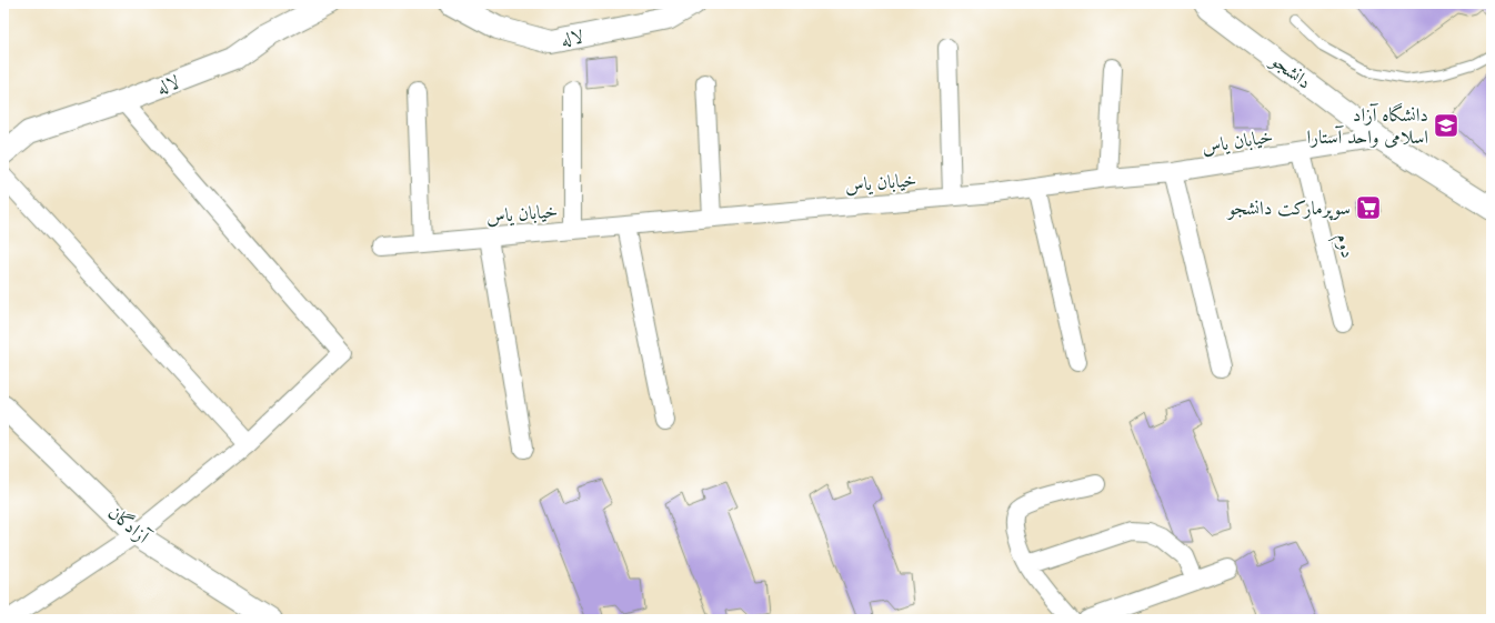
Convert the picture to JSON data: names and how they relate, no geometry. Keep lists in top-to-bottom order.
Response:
{
  "streets": {
    "street": [
      "لاله",
      "دانشجو",
      "خیابان یاس",
      "دوم",
      "آزادگان"
    ]
  },
  "crossings": [
    ["دانشجو", "خیابان یاس"],
    ["خیابان یاس", "دوم"]
  ],
  "places": {
    "school or university": ["دانشگاه آزاد اسلامی واحد آستارا"],
    "supermarket": ["سوپرمارکت دانشجو"]
  }
}
